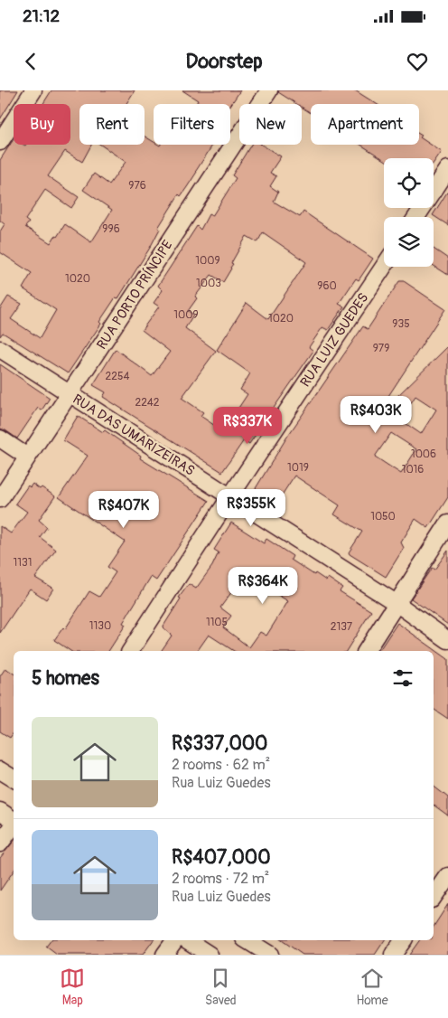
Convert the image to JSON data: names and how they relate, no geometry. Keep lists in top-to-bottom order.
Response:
{
  "streets": {
    "street": ["RUA PORTO PRÍNCIPE", "RUA LUIZ GUEDES", "RUA DAS UMARIZEIRAS"]
  },
  "crossings": [
    ["RUA PORTO PRÍNCIPE", "RUA DAS UMARIZEIRAS"],
    ["RUA LUIZ GUEDES", "RUA DAS UMARIZEIRAS"]
  ],
  "house_numbers": [
    "976",
    "996",
    "1009",
    "1020",
    "1003",
    "960",
    "1009",
    "1020",
    "935",
    "979",
    "2254",
    "2242",
    "1006",
    "1019",
    "1016",
    "1050",
    "1131",
    "1105",
    "1130",
    "2137"
  ],
  "page": {
    "status": "21:12",
    "header": "Doorstep",
    "chip": [
      "Buy",
      "Rent",
      "Filters",
      "New",
      "Apartment"
    ],
    "price": [
      "R$403K",
      "R$337K",
      "R$355K",
      "R$407K",
      "R$364K"
    ],
    "heading": "5 homes",
    "list": [
      {
        "name": "R$337,000",
        "note": "2 rooms · 62 m² · Rua Luiz Guedes"
      },
      {
        "name": "R$407,000",
        "note": "2 rooms · 72 m² · Rua Luiz Guedes"
      }
    ],
    "tabs": ["Map", "Saved", "Home"]
  }
}
